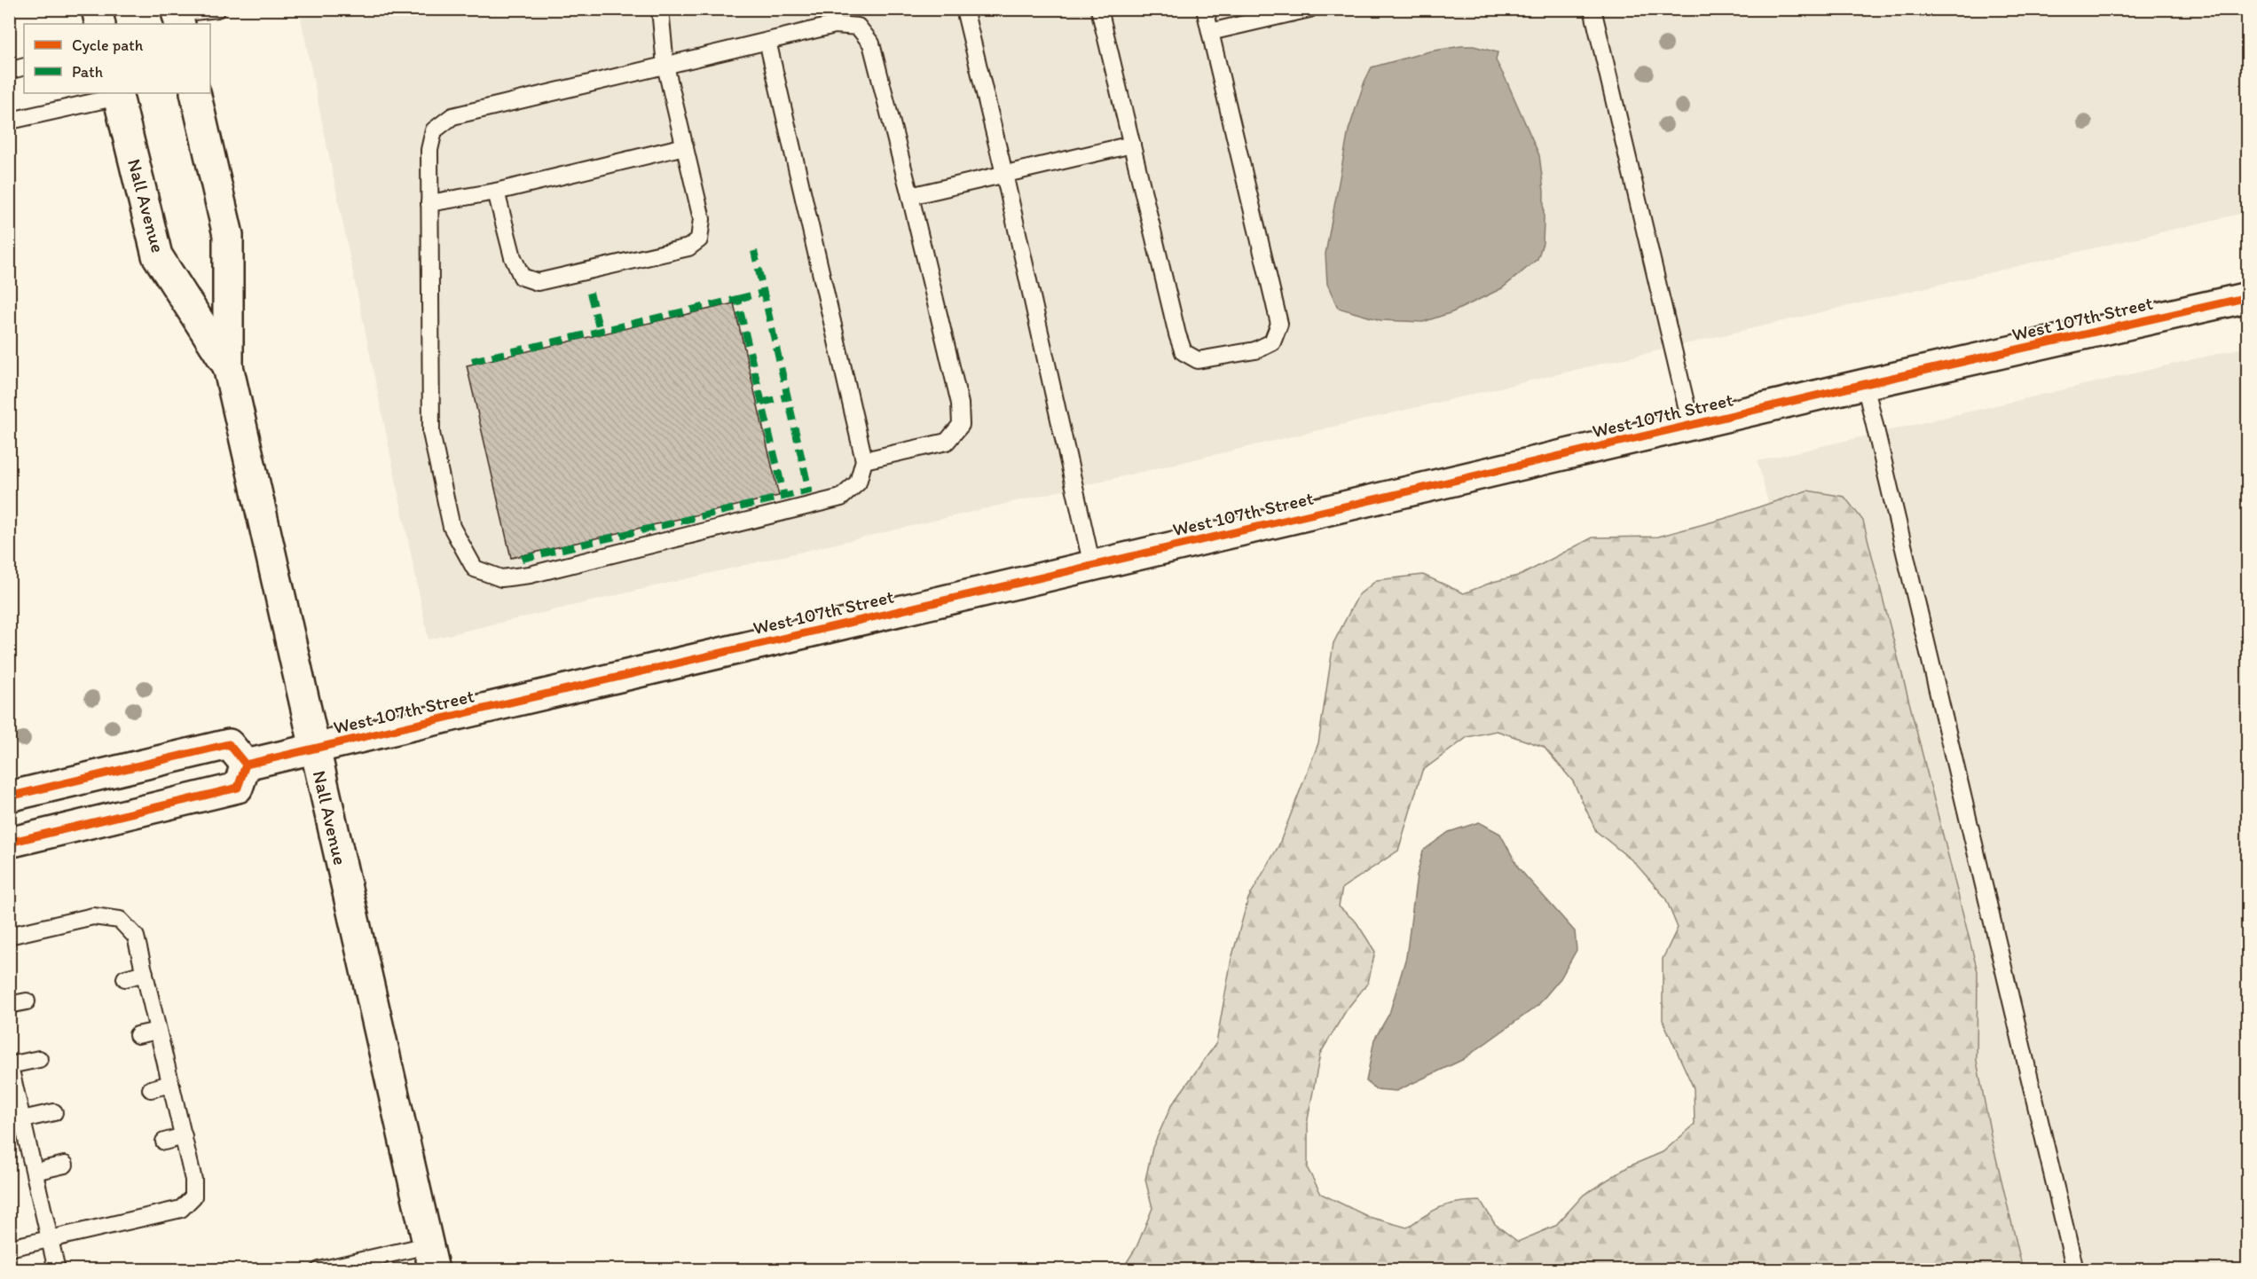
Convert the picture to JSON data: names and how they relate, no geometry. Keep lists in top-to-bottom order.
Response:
{
  "streets": {
    "street": ["Nall Avenue", "West 107th Street"]
  },
  "crossings": [
    ["Nall Avenue", "West 107th Street"]
  ],
  "legend": ["Cycle path", "Path"]
}
